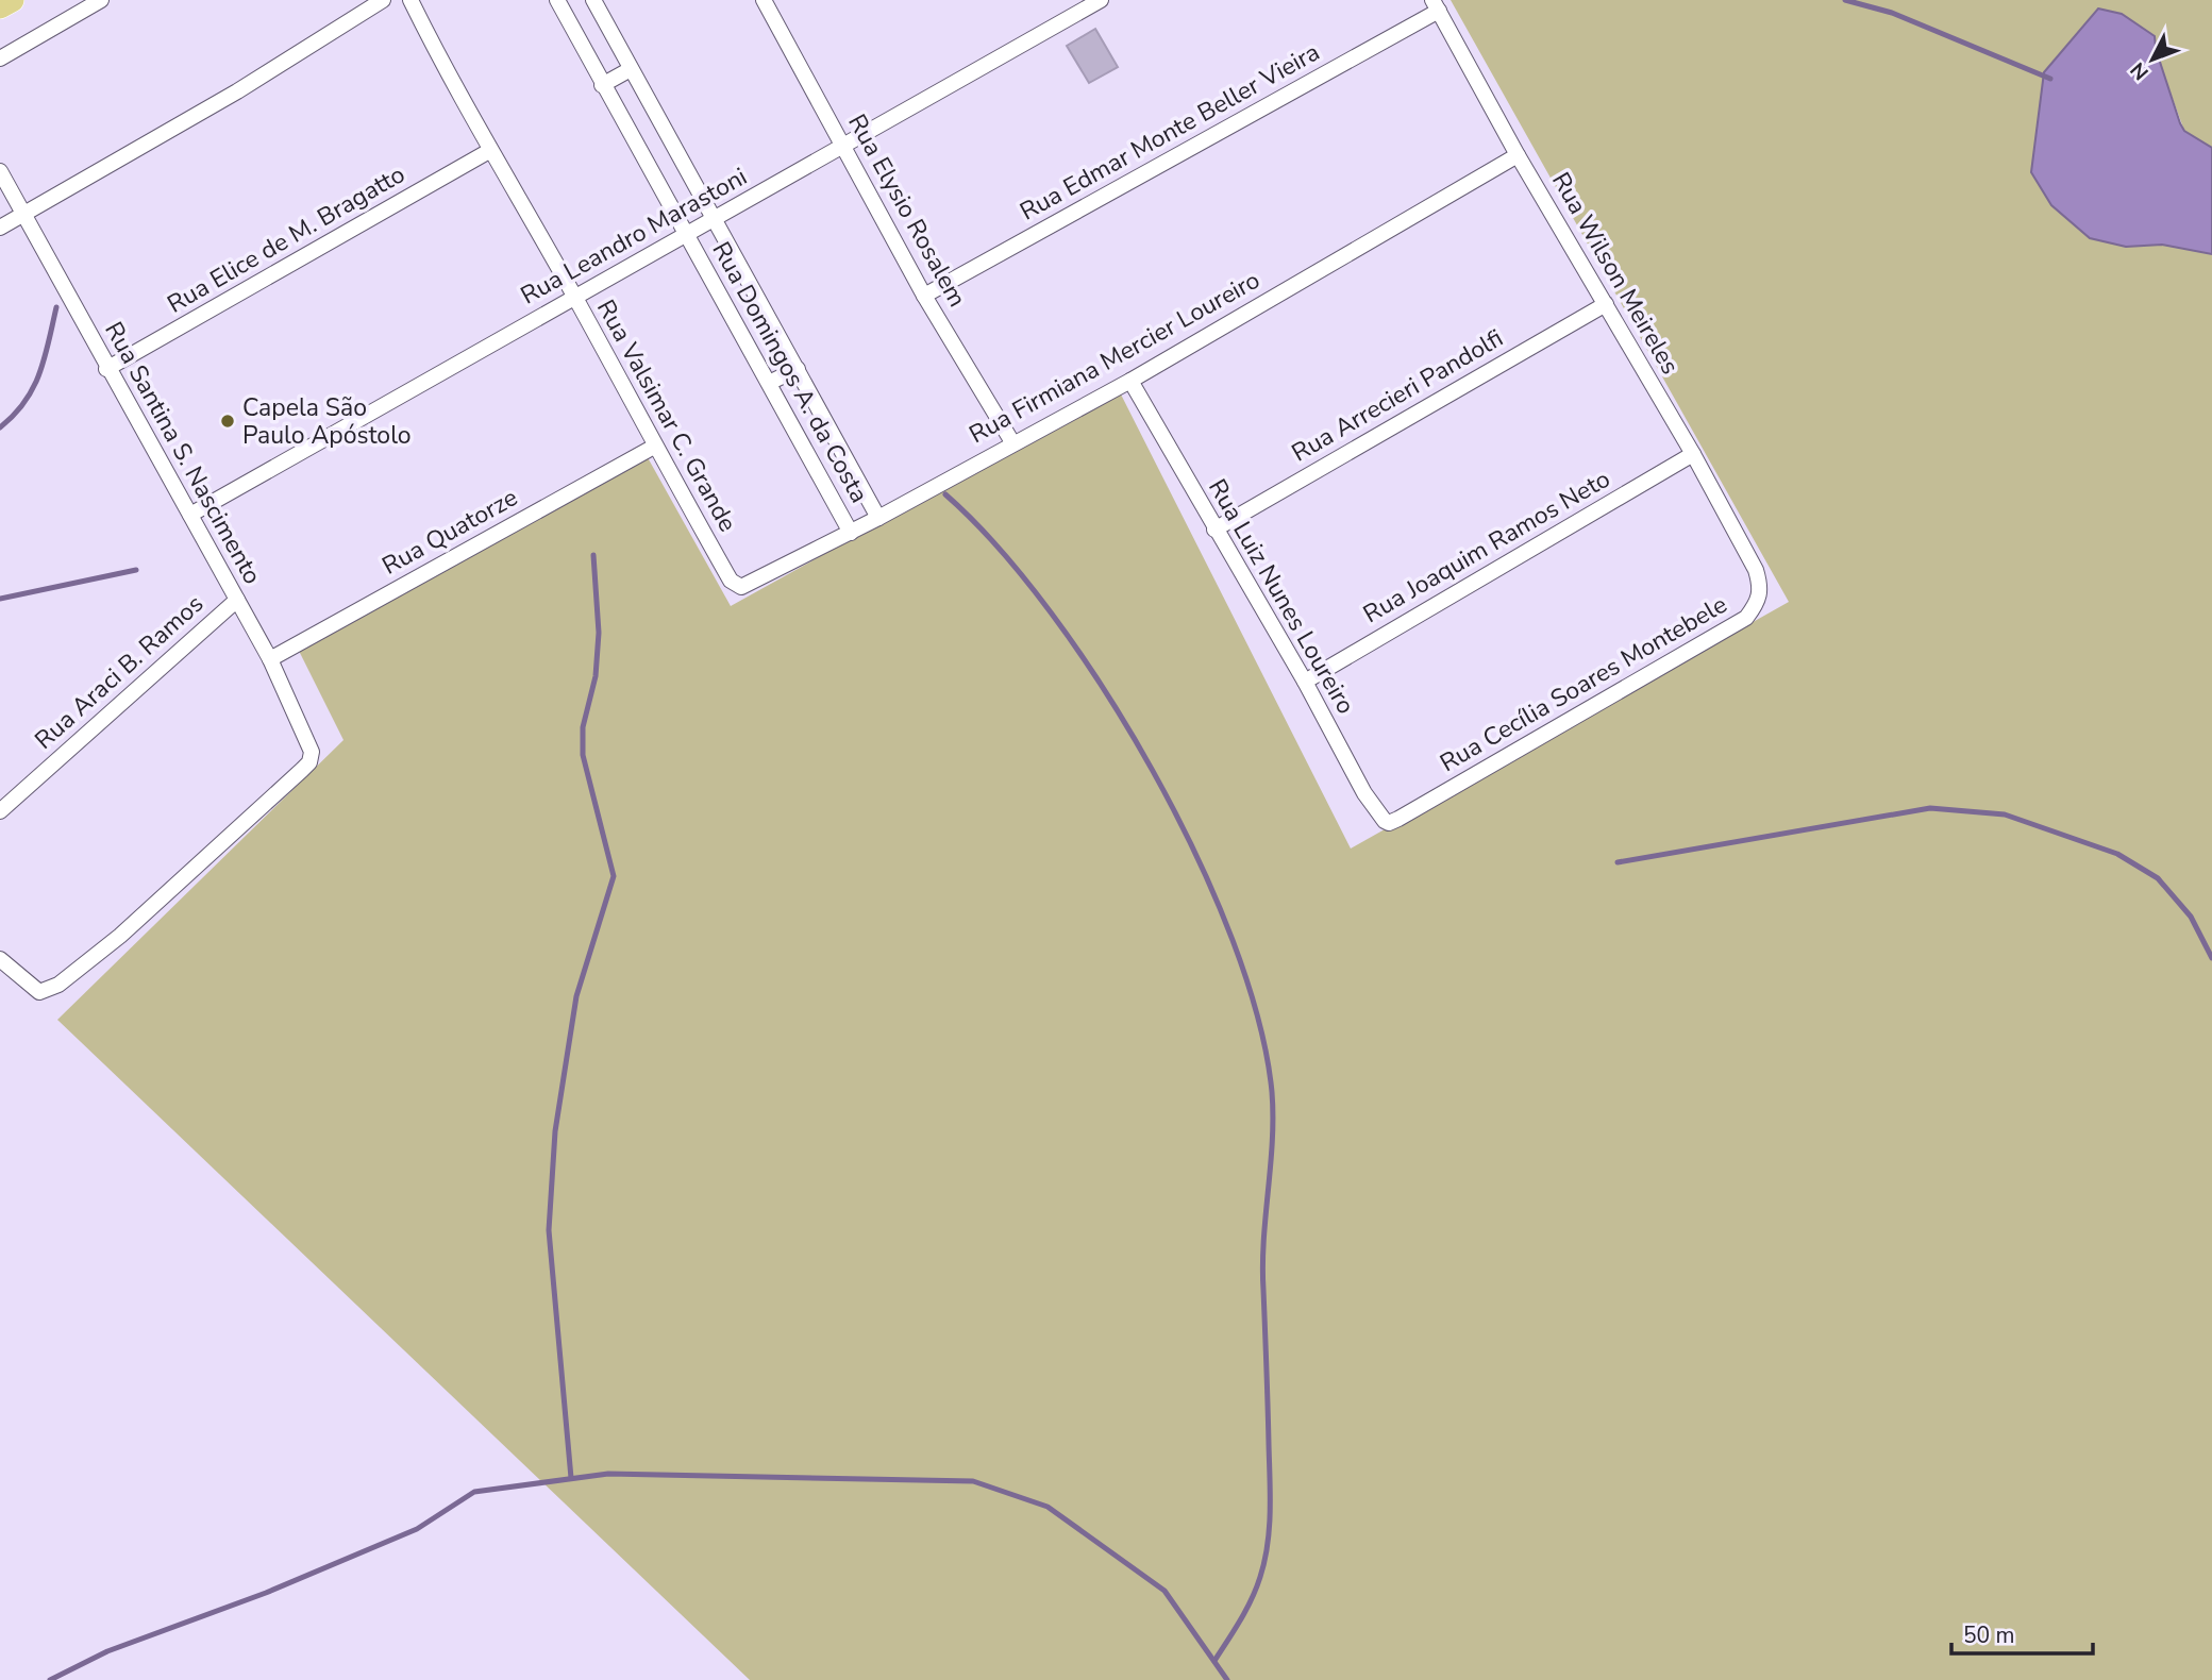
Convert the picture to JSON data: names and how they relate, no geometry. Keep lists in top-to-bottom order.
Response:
{
  "streets": {
    "street": [
      "Rua Edmar Monte Beller Vieira",
      "Rua Elysio Rosalem",
      "Rua Leandro Marastoni",
      "Rua Elice de M. Bragatto",
      "Rua Wilson Meireles",
      "Rua Firmiana Mercier Loureiro",
      "Rua Domingos A. da Costa",
      "Rua Arrecieri Pandolfi",
      "Rua Valsimar C. Grande",
      "Rua Santina S. Nascimento",
      "Rua Quatorze",
      "Rua Joaquim Ramos Neto",
      "Rua Luiz Nunes Loureiro",
      "Rua Araci B. Ramos",
      "Rua Cecília Soares Montebele"
    ]
  },
  "crossings": [
    ["Rua Edmar Monte Beller Vieira", "Rua Elysio Rosalem"],
    ["Rua Edmar Monte Beller Vieira", "Rua Wilson Meireles"],
    ["Rua Elysio Rosalem", "Rua Leandro Marastoni"],
    ["Rua Elysio Rosalem", "Rua Firmiana Mercier Loureiro"],
    ["Rua Leandro Marastoni", "Rua Domingos A. da Costa"],
    ["Rua Leandro Marastoni", "Rua Valsimar C. Grande"],
    ["Rua Leandro Marastoni", "Rua Santina S. Nascimento"],
    ["Rua Elice de M. Bragatto", "Rua Valsimar C. Grande"],
    ["Rua Elice de M. Bragatto", "Rua Santina S. Nascimento"],
    ["Rua Wilson Meireles", "Rua Firmiana Mercier Loureiro"],
    ["Rua Wilson Meireles", "Rua Arrecieri Pandolfi"],
    ["Rua Wilson Meireles", "Rua Joaquim Ramos Neto"],
    ["Rua Wilson Meireles", "Rua Cecília Soares Montebele"],
    ["Rua Firmiana Mercier Loureiro", "Rua Domingos A. da Costa"],
    ["Rua Firmiana Mercier Loureiro", "Rua Valsimar C. Grande"],
    ["Rua Firmiana Mercier Loureiro", "Rua Luiz Nunes Loureiro"],
    ["Rua Arrecieri Pandolfi", "Rua Luiz Nunes Loureiro"],
    ["Rua Valsimar C. Grande", "Rua Quatorze"],
    ["Rua Santina S. Nascimento", "Rua Quatorze"],
    ["Rua Santina S. Nascimento", "Rua Araci B. Ramos"],
    ["Rua Joaquim Ramos Neto", "Rua Luiz Nunes Loureiro"],
    ["Rua Luiz Nunes Loureiro", "Rua Cecília Soares Montebele"]
  ],
  "places": ["Capela São Paulo Apóstolo"],
  "scale_bar": "50 m",
  "north": "bottom left"
}
